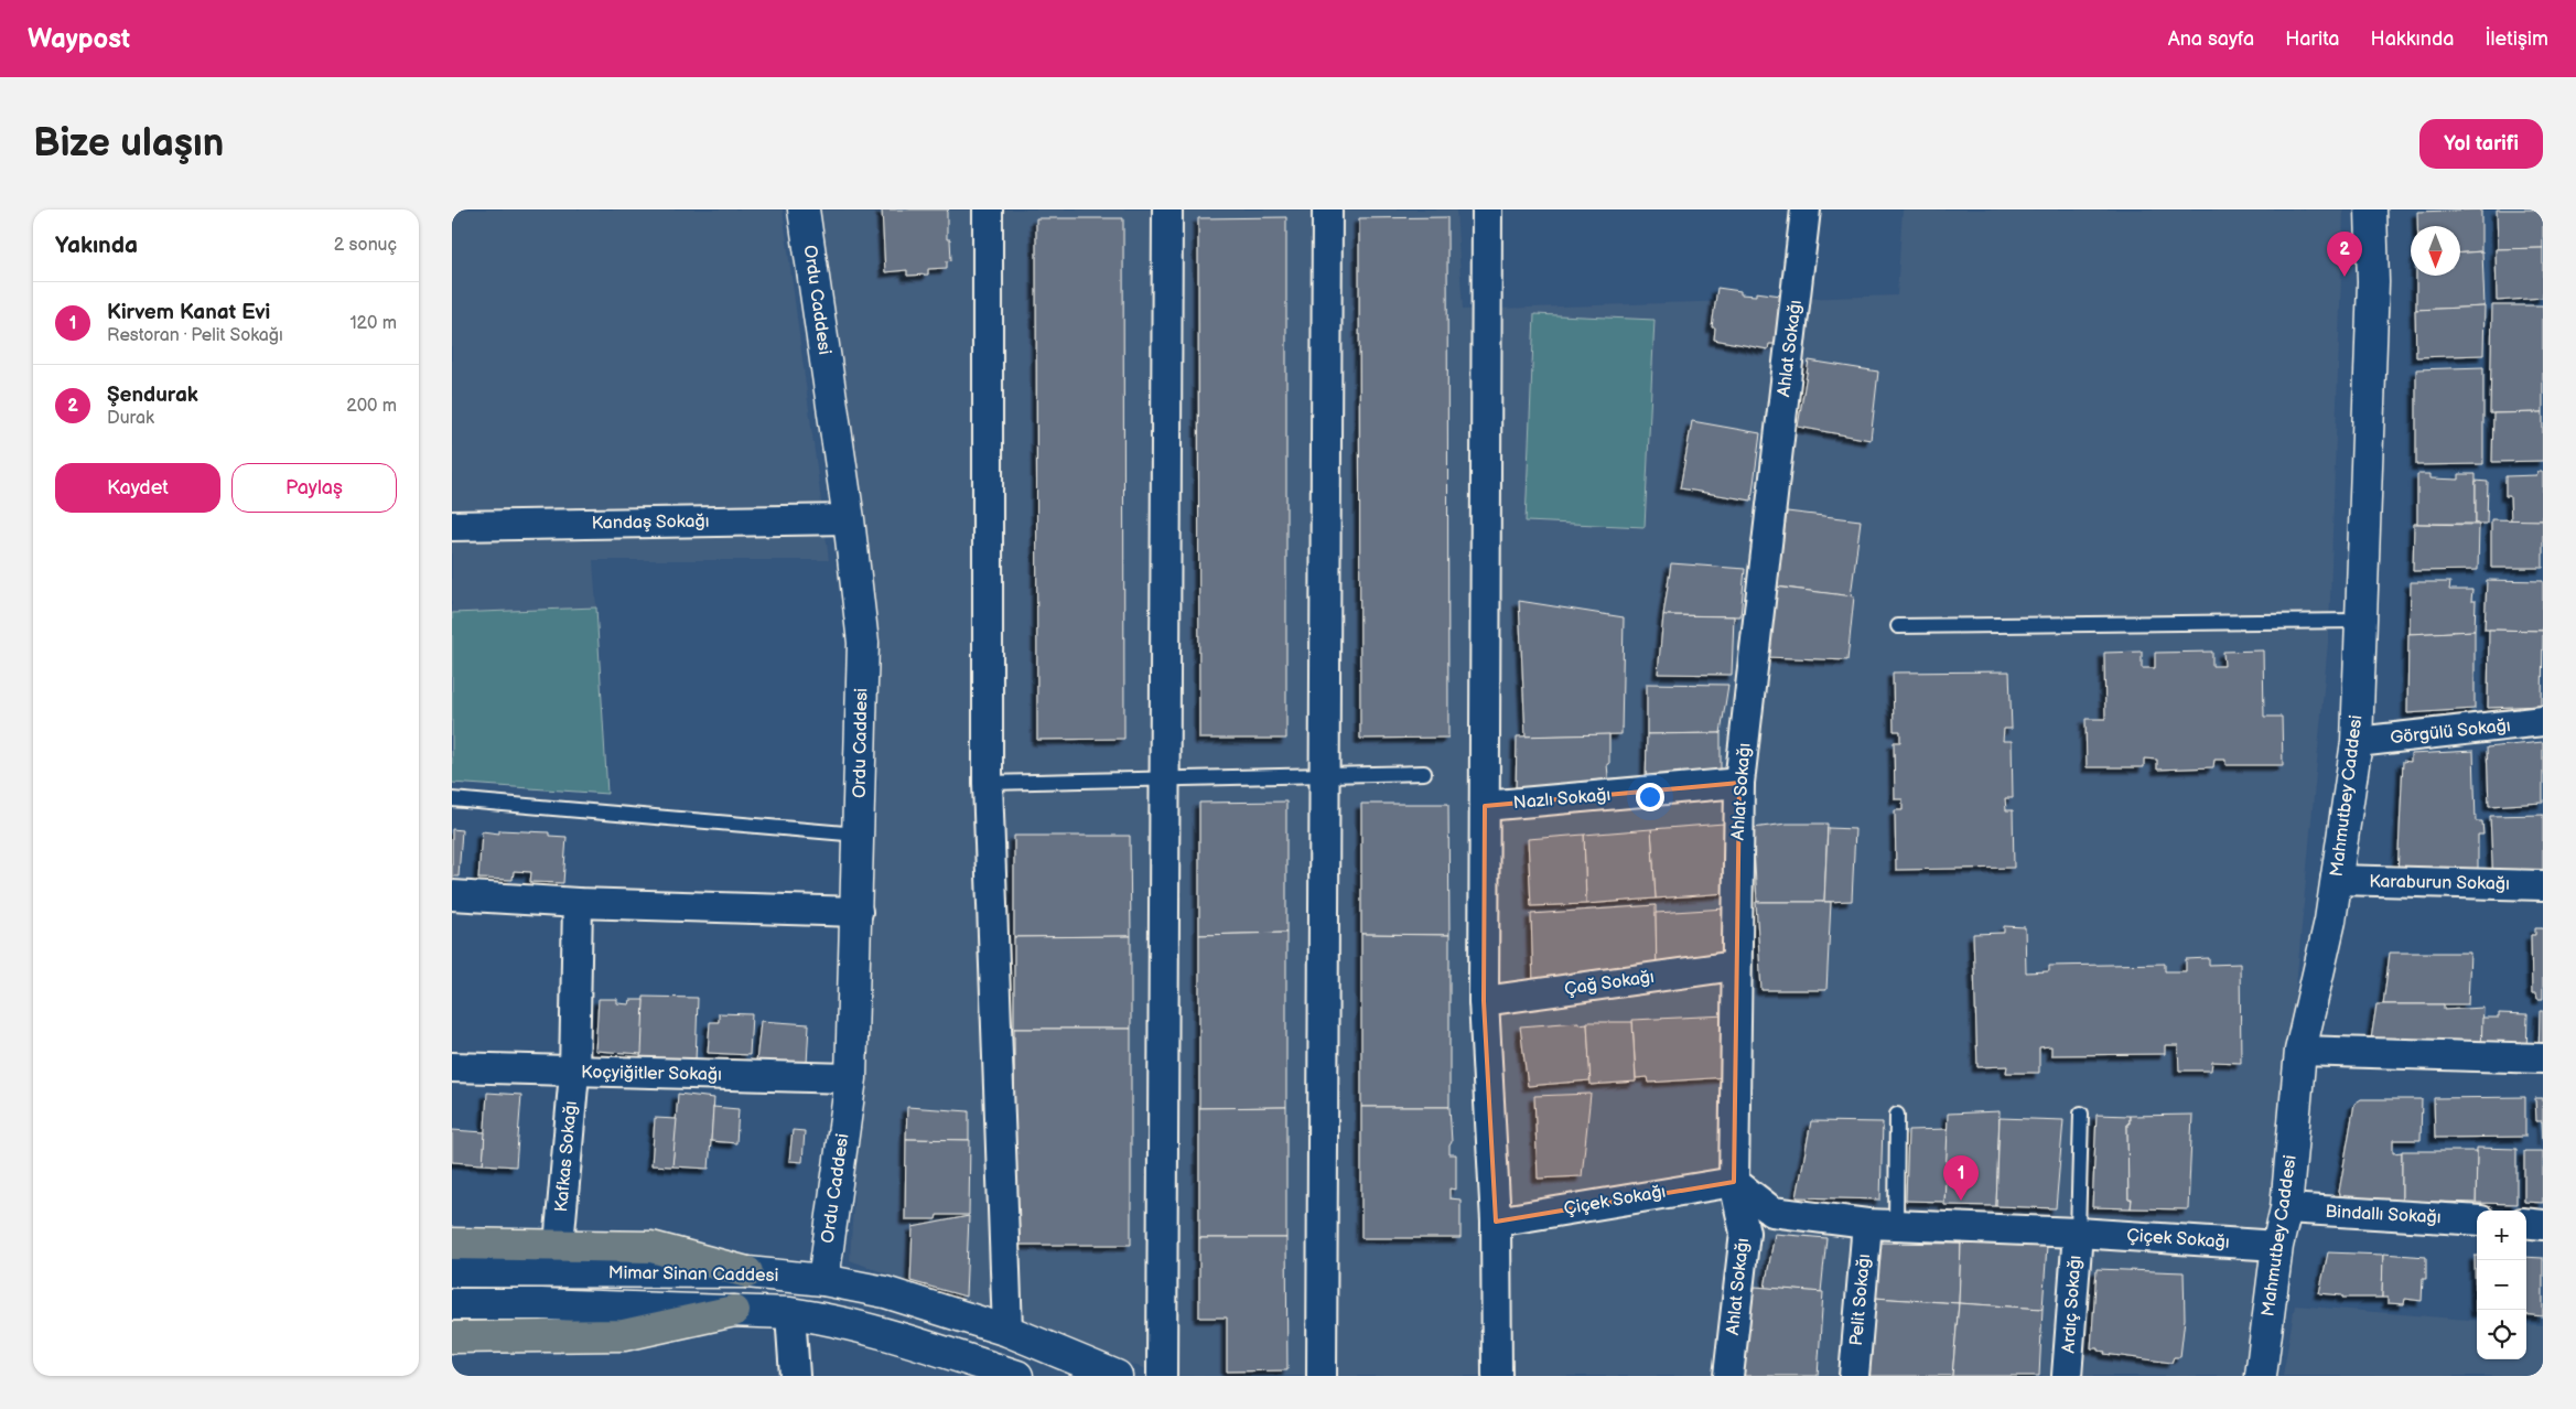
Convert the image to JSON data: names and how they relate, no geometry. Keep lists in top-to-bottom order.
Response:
{
  "streets": {
    "main road": ["Ordu Caddesi", "Mahmutbey Caddesi", "Mimar Sinan Caddesi"],
    "street": [
      "Ahlat Sokağı",
      "Kandaş Sokağı",
      "Görgülü Sokağı",
      "Nazlı Sokağı",
      "Karaburun Sokağı",
      "Çağ Sokağı",
      "Koçyiğitler Sokağı",
      "Kafkas Sokağı",
      "Çiçek Sokağı",
      "Bindallı Sokağı",
      "Pelit Sokağı",
      "Ardıç Sokağı"
    ]
  },
  "crossings": [
    ["Ordu Caddesi", "Kandaş Sokağı"],
    ["Ordu Caddesi", "Koçyiğitler Sokağı"],
    ["Ordu Caddesi", "Mimar Sinan Caddesi"],
    ["Ahlat Sokağı", "Nazlı Sokağı"],
    ["Ahlat Sokağı", "Çağ Sokağı"],
    ["Ahlat Sokağı", "Çiçek Sokağı"],
    ["Görgülü Sokağı", "Mahmutbey Caddesi"],
    ["Mahmutbey Caddesi", "Karaburun Sokağı"],
    ["Mahmutbey Caddesi", "Çiçek Sokağı"],
    ["Mahmutbey Caddesi", "Bindallı Sokağı"],
    ["Koçyiğitler Sokağı", "Kafkas Sokağı"],
    ["Çiçek Sokağı", "Pelit Sokağı"],
    ["Çiçek Sokağı", "Ardıç Sokağı"]
  ],
  "north": "bottom",
  "page": {
    "header": "Waypost",
    "nav": [
      "Ana sayfa",
      "Harita",
      "Hakkında",
      "İletişim"
    ],
    "buttons": [
      "Yol tarifi",
      ["Kaydet", "Paylaş"]
    ],
    "title": "Bize ulaşın",
    "heading": ["Yakında", "2 sonuç"],
    "pins": ["2", "1"],
    "list": [
      {
        "mark": "1",
        "name": "Kirvem Kanat Evi",
        "note": "Restoran · Pelit Sokağı",
        "value": "120 m"
      },
      {
        "mark": "2",
        "name": "Şendurak",
        "note": "Durak",
        "value": "200 m"
      }
    ],
    "map_buttons": ["+", "−"]
  }
}
